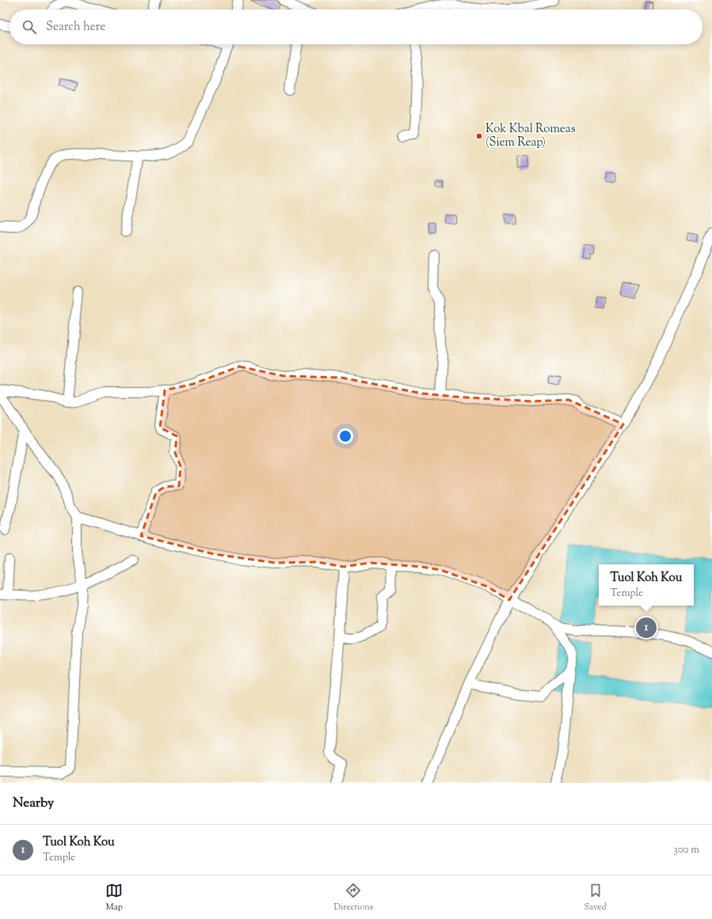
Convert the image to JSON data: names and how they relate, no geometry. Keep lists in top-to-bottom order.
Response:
{
  "places": ["Kok Kbal Romeas (Siem Reap)"],
  "page": {
    "search": "Search here",
    "popup": ["Tuol Koh Kou", "Temple"],
    "pins": "1",
    "heading": "Nearby",
    "list": [
      {
        "mark": "1",
        "name": "Tuol Koh Kou",
        "note": "Temple",
        "value": "300 m"
      }
    ],
    "nav": ["Map", "Directions", "Saved"]
  }
}
